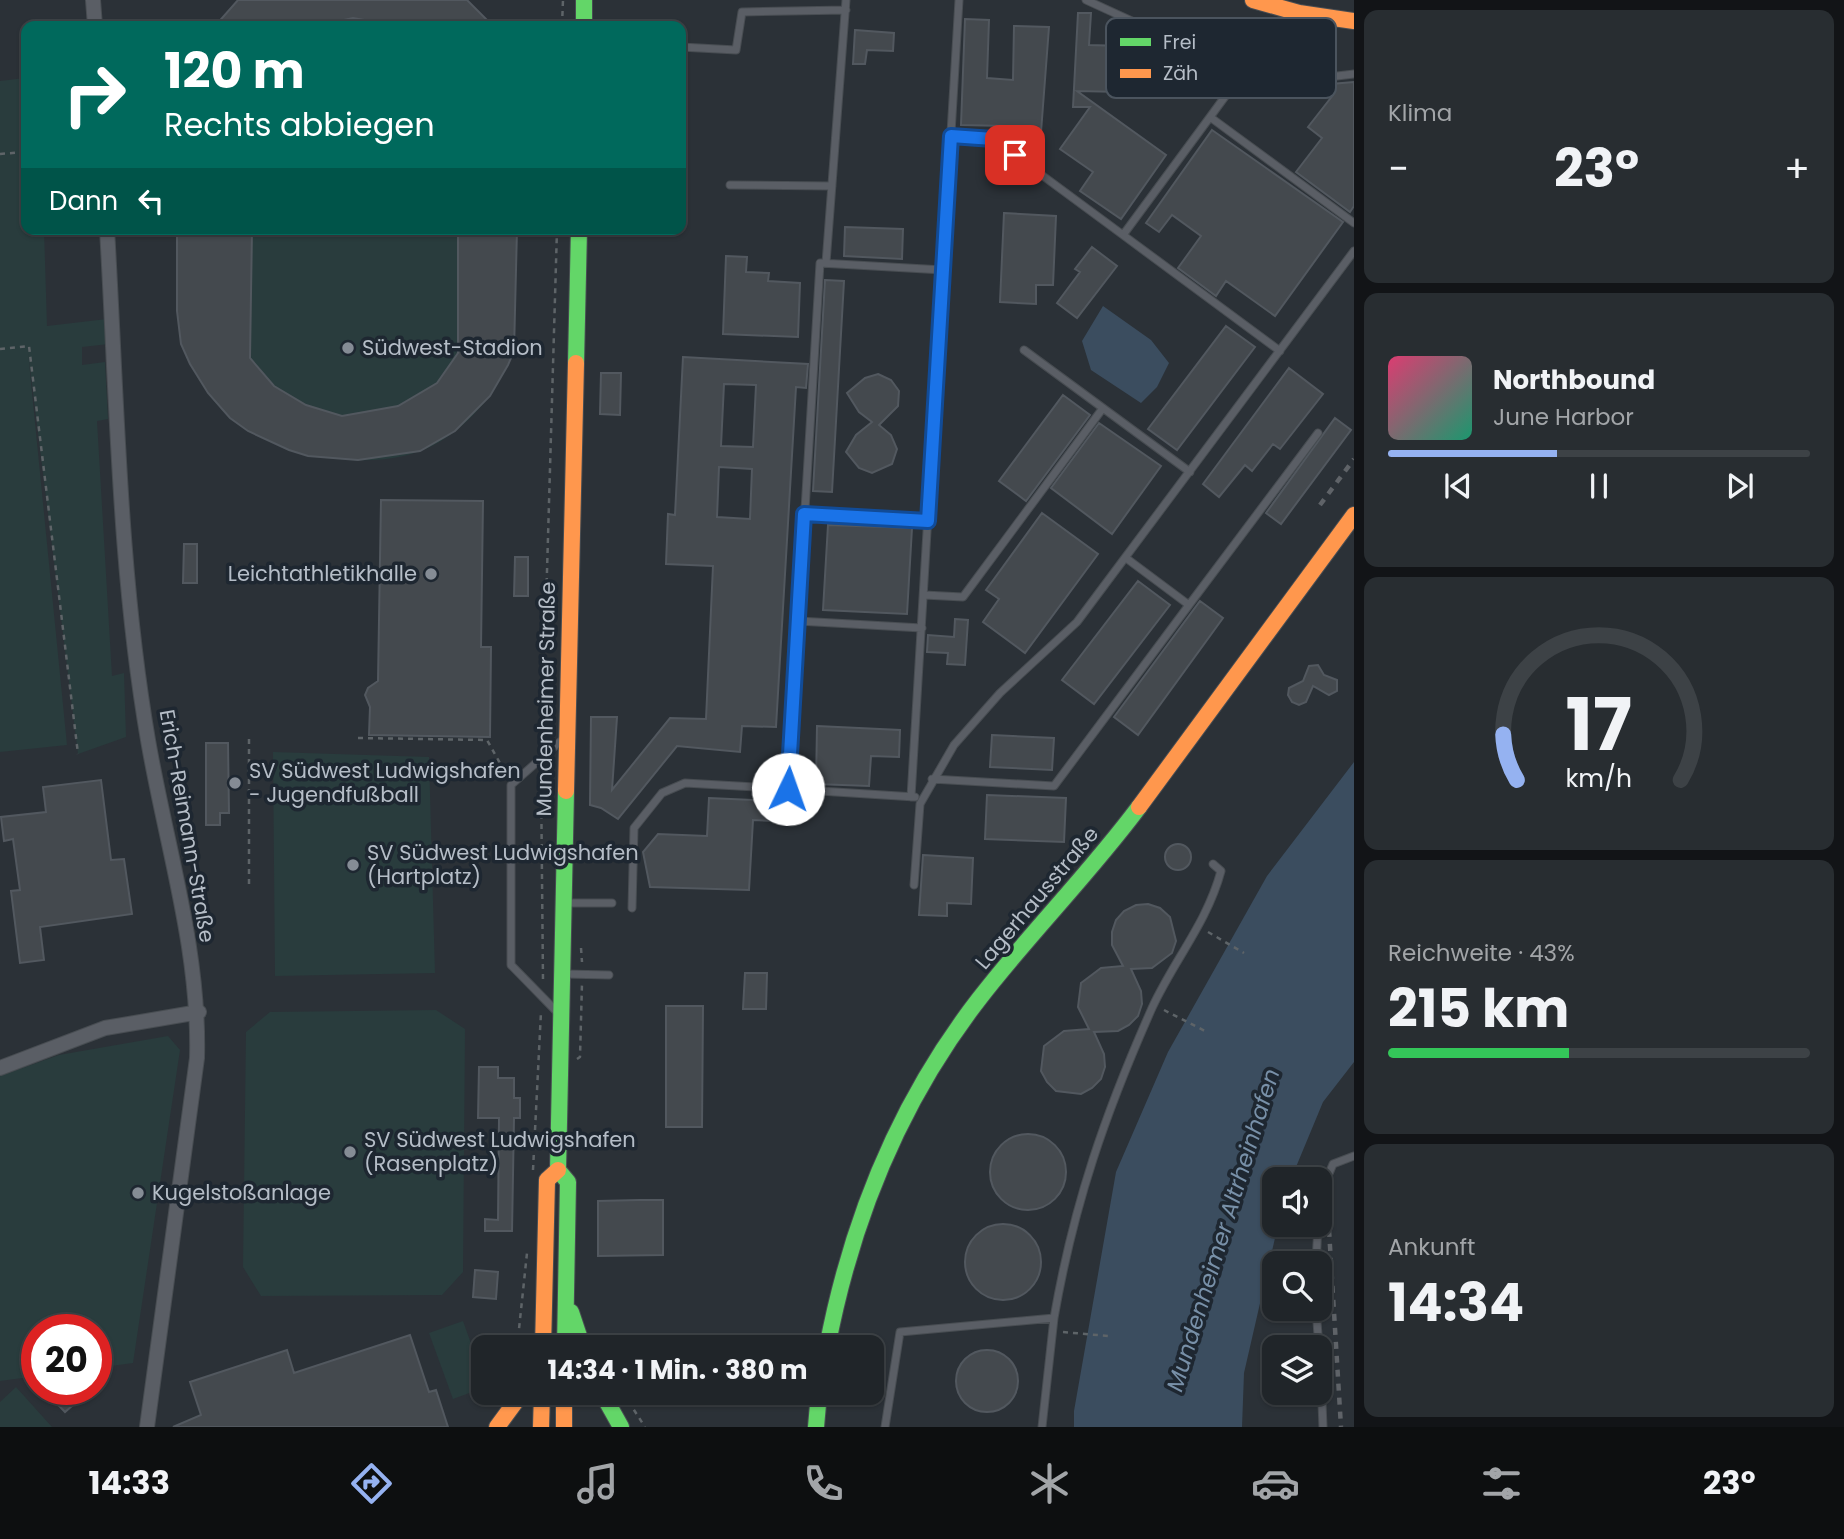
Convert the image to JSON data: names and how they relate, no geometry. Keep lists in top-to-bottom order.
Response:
{
  "streets": {
    "street": ["Mundenheimer Straße", "Erich-Reimann-Straße", "Lagerhausstraße"]
  },
  "water": ["Mundenheimer Altrheinhafen"],
  "places": [
    "Südwest-Stadion",
    "Leichtathletikhalle",
    "SV Südwest Ludwigshafen - Jugendfußball",
    "SV Südwest Ludwigshafen (Hartplatz)",
    "SV Südwest Ludwigshafen (Rasenplatz)",
    "Kugelstoßanlage"
  ],
  "legend": ["Frei", "Zäh"],
  "page": {
    "tile": [
      "Klima",
      ["Reichweite · 43%", "215 km"],
      ["Ankunft", "14:34"]
    ],
    "turn": ["120 m", "Rechts abbiegen"],
    "heat": ["−", "23°", "+"],
    "then": "Dann",
    "song": ["Northbound", "June Harbor"],
    "limit": "20",
    "trip": "14:34 · 1 Min. · 380 m",
    "tabs": ["14:33", "23°"],
    "gauge": ["17", "km/h"]
  }
}
